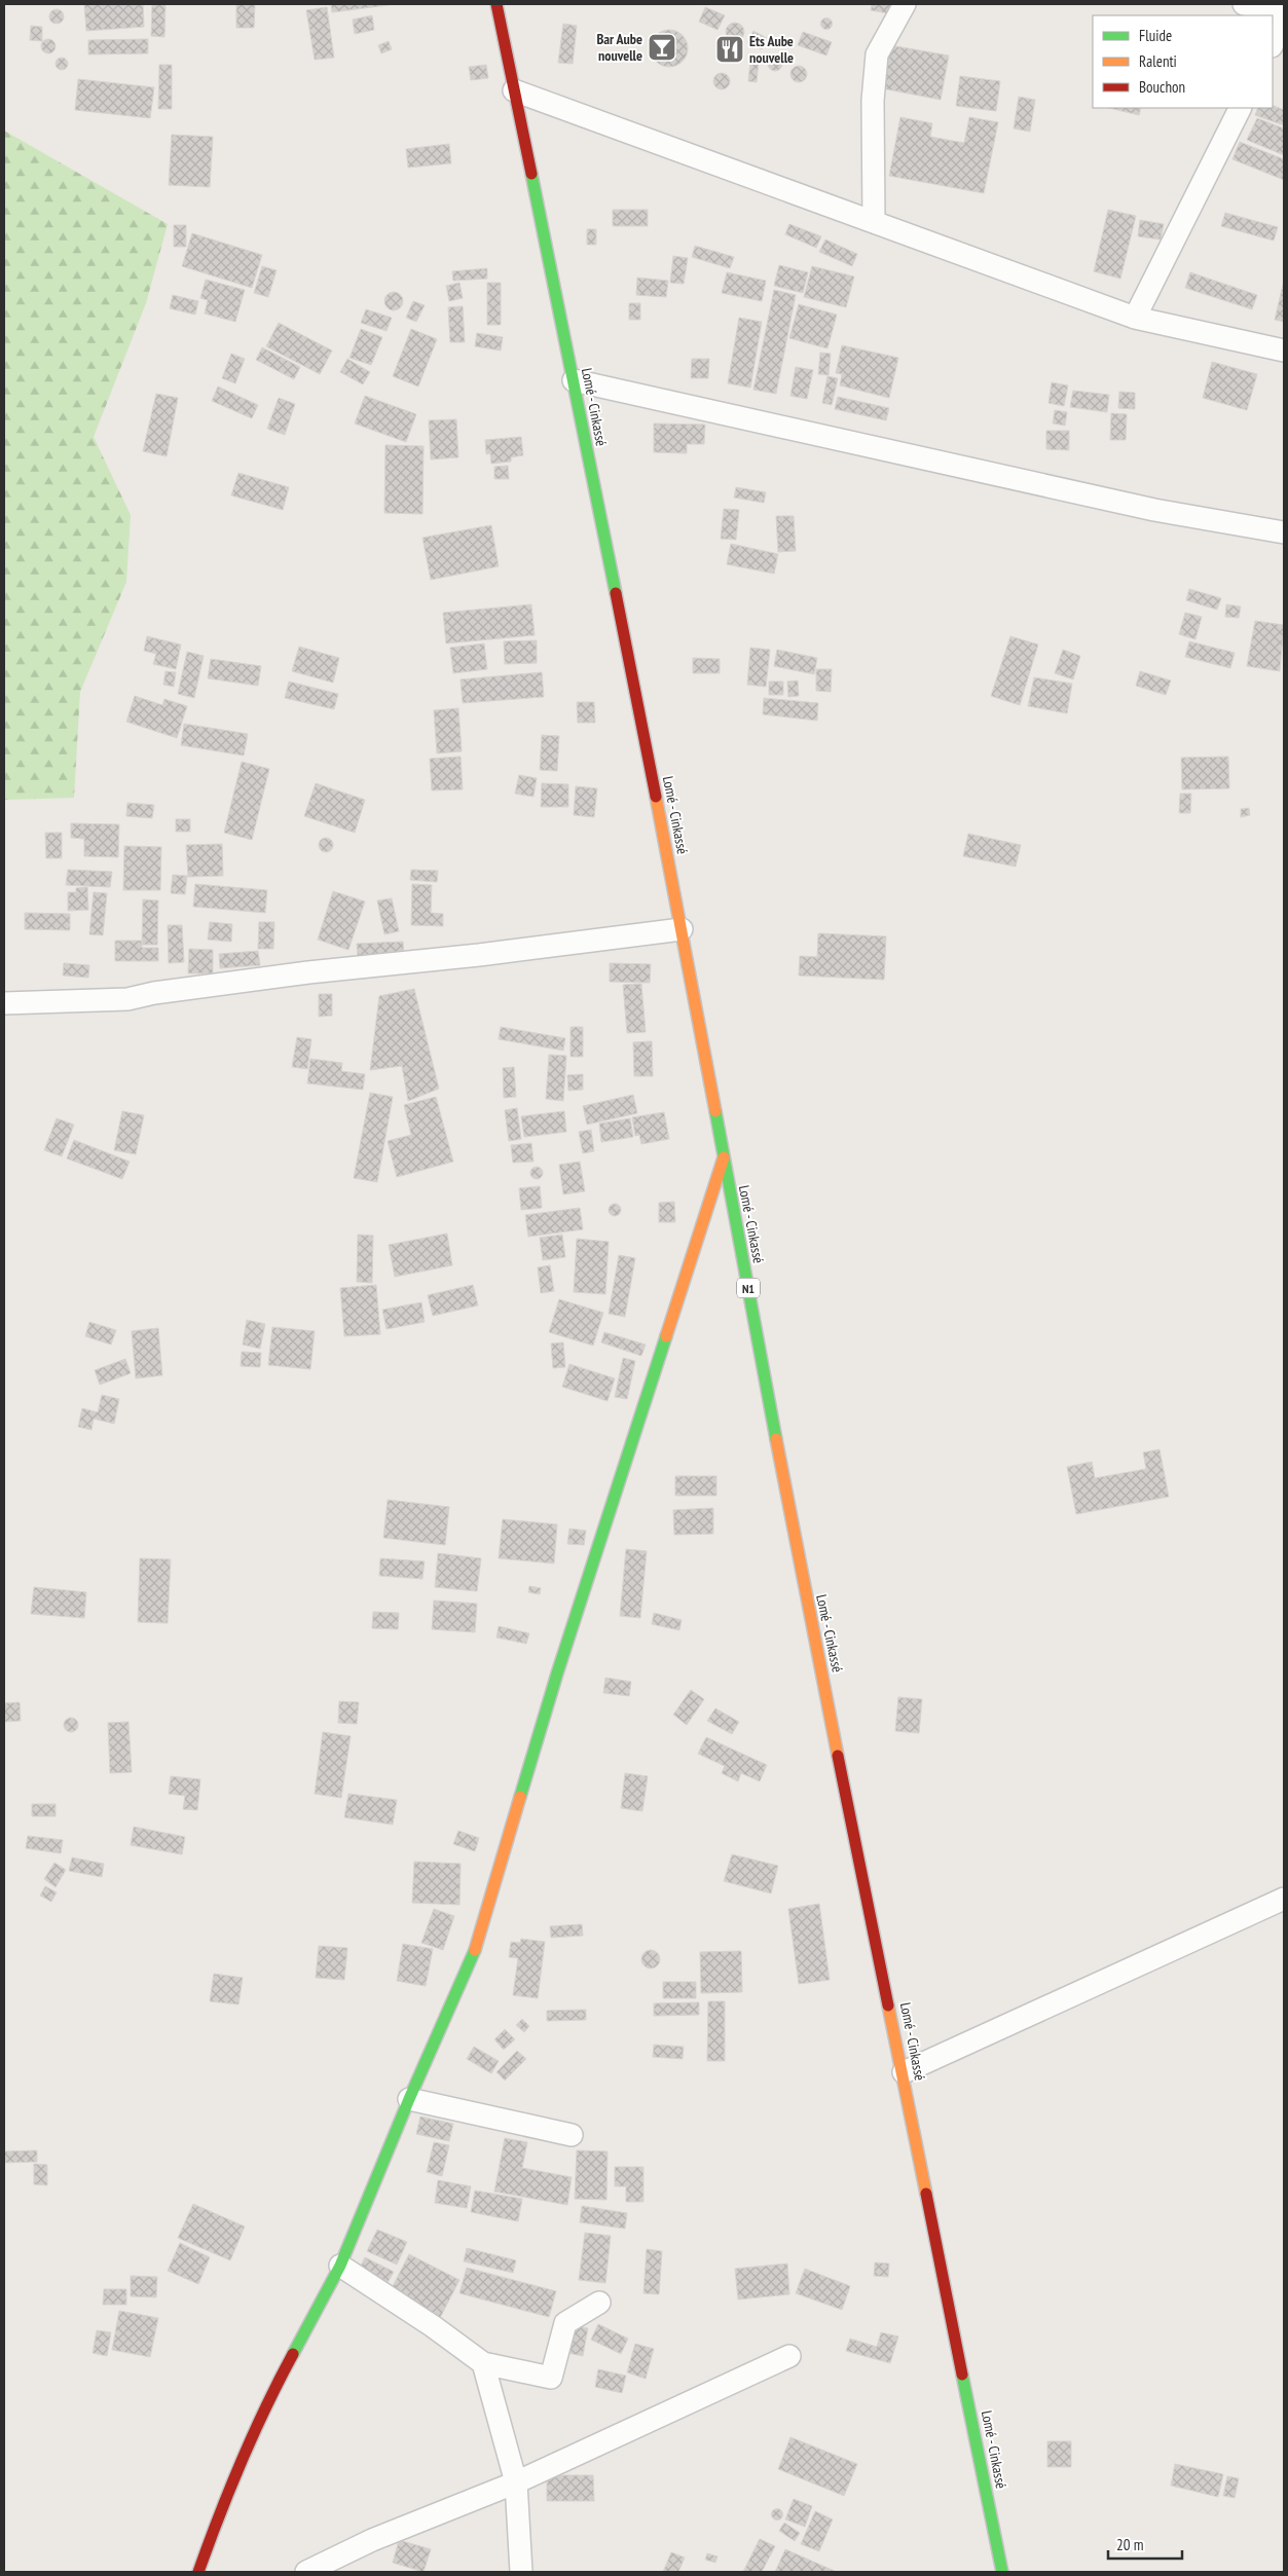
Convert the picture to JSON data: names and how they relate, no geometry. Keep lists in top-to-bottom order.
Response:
{
  "streets": {
    "main road": ["Lomé - Cinkassé", "N1"]
  },
  "places": {
    "bar": ["Bar Aube nouvelle"],
    "restaurant": ["Ets Aube nouvelle"]
  },
  "legend": ["Fluide", "Ralenti", "Bouchon"],
  "scale_bar": "20 m"
}
